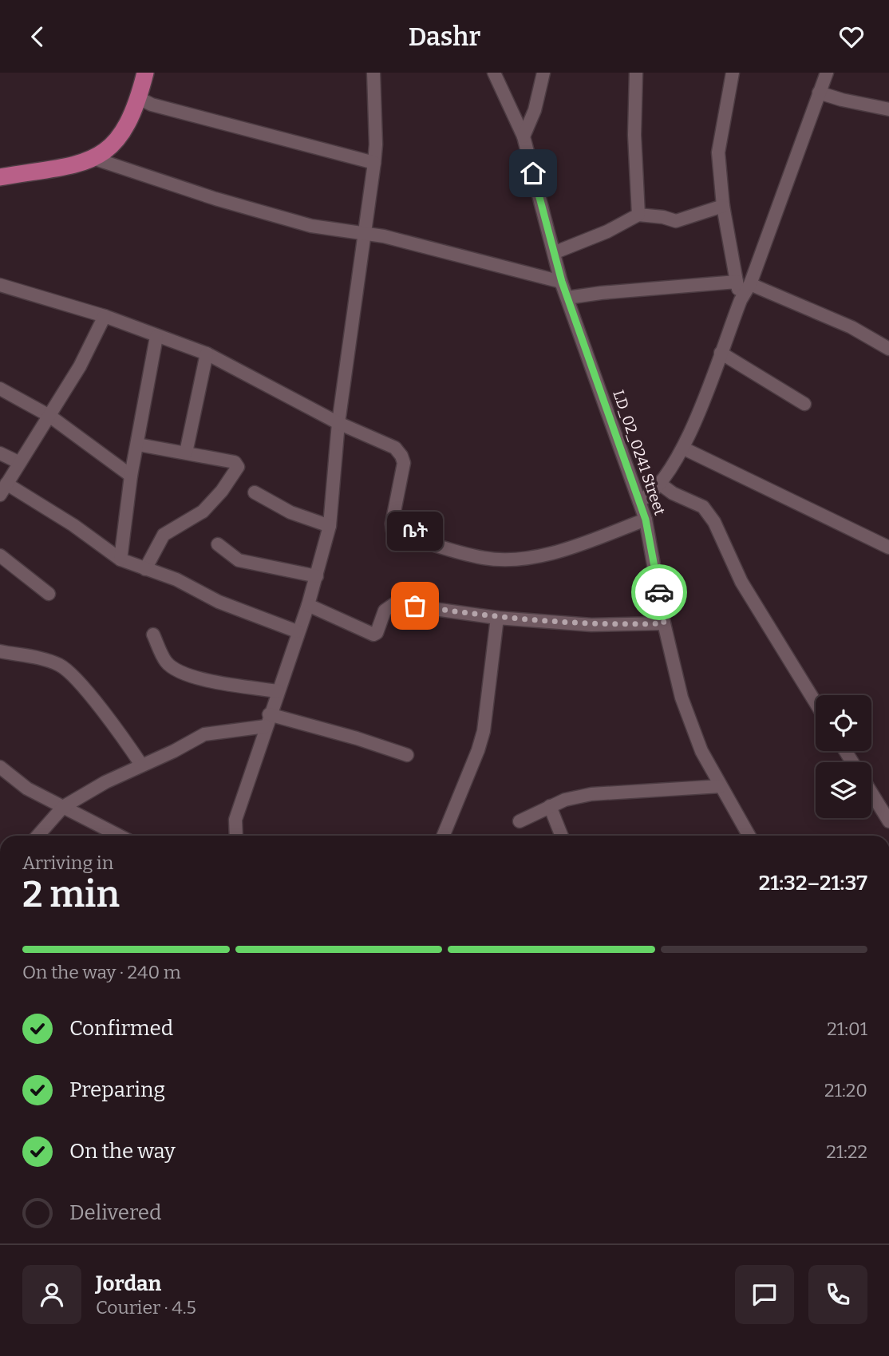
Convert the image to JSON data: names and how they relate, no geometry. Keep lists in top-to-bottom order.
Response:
{
  "streets": {
    "street": ["LD_02_0241 Street"]
  },
  "places": ["ቤት"],
  "page": {
    "header": "Dashr",
    "bubble": "ቤት",
    "heading": ["2 min", "Arriving in", "21:32–21:37"],
    "panel": ["Jordan", "Courier · 4.5"],
    "bar": "On the way · 240 m",
    "list": [
      ["Confirmed", "21:01"],
      ["Preparing", "21:20"],
      ["On the way", "21:22"],
      "Delivered"
    ]
  }
}
